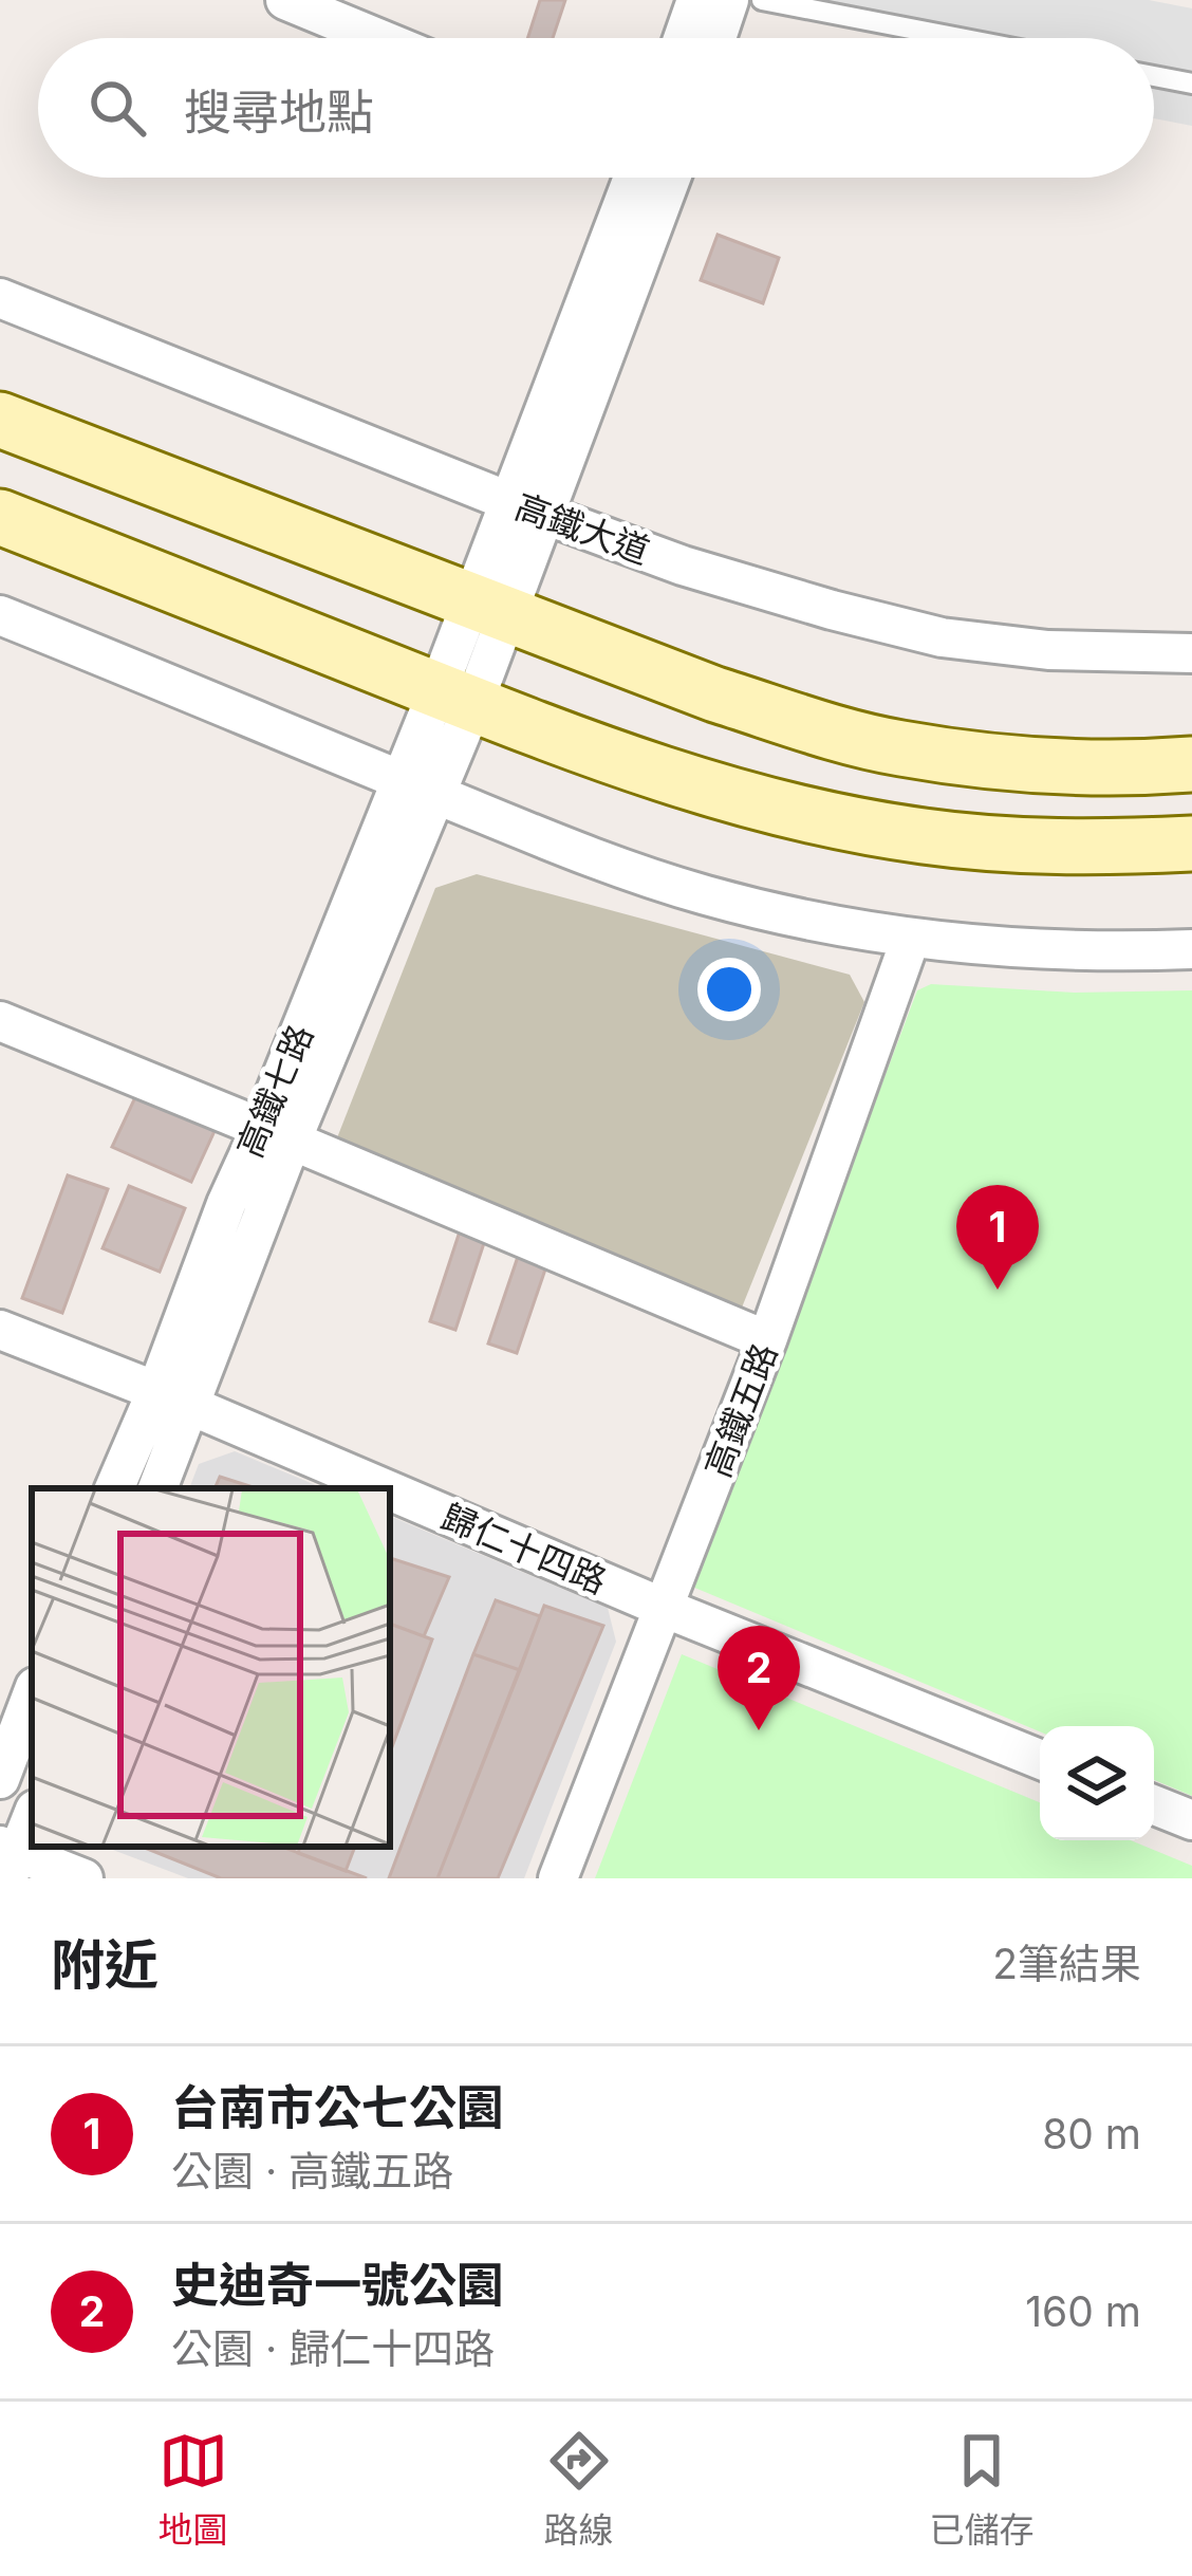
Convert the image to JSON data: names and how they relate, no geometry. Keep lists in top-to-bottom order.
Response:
{
  "streets": {
    "street": [
      "高鐵大道",
      "高鐵七路",
      "高鐵五路",
      "歸仁十四路"
    ]
  },
  "crossings": [
    ["高鐵七路", "歸仁十四路"],
    ["高鐵五路", "歸仁十四路"]
  ],
  "page": {
    "search": "搜尋地點",
    "pins": ["1", "2"],
    "heading": ["附近", "2筆結果"],
    "list": [
      {
        "mark": "1",
        "name": "台南市公七公園",
        "note": "公園 · 高鐵五路",
        "value": "80 m"
      },
      {
        "mark": "2",
        "name": "史迪奇一號公園",
        "note": "公園 · 歸仁十四路",
        "value": "160 m"
      }
    ],
    "nav": ["地圖", "路線", "已儲存"]
  }
}
